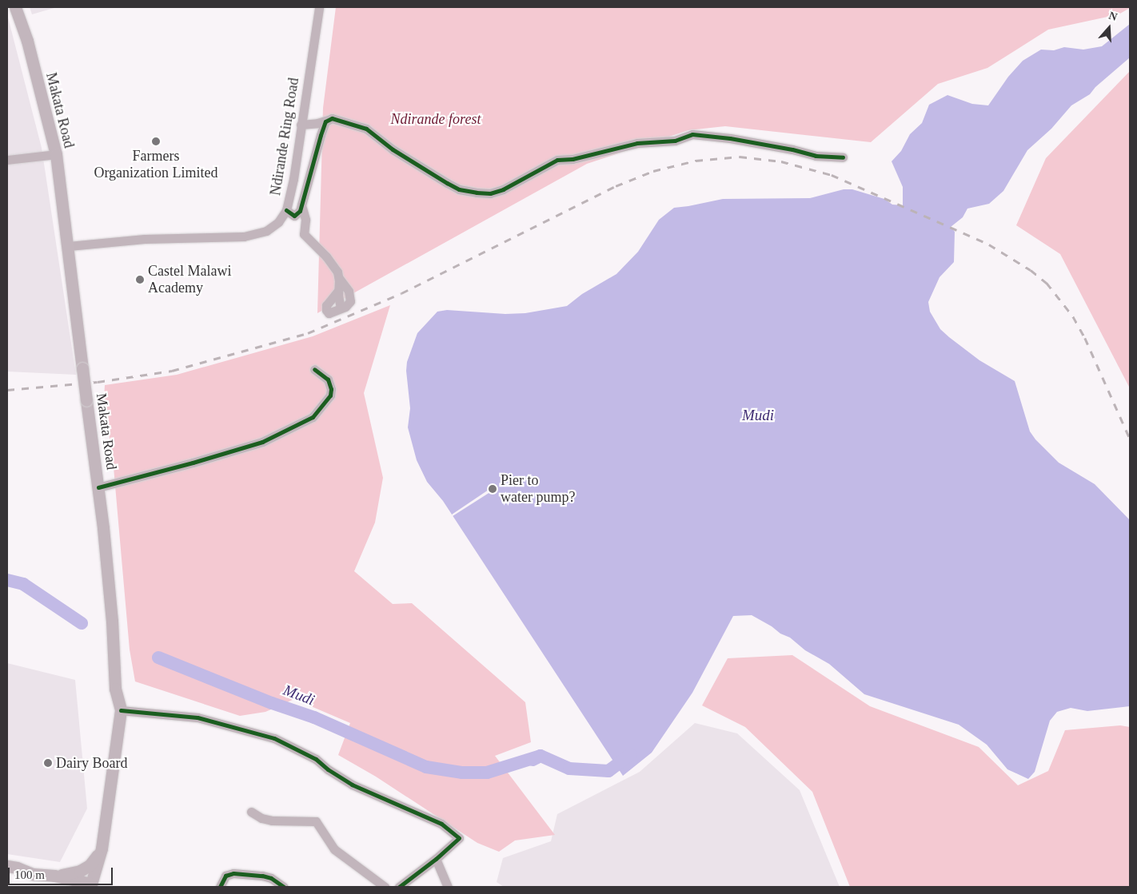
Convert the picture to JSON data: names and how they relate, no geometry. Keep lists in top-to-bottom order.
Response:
{
  "streets": {
    "main road": ["Makata Road"],
    "street": ["Ndirande Ring Road"]
  },
  "crossings": [
    ["Makata Road", "Ndirande Ring Road"]
  ],
  "water": ["Mudi"],
  "parks": ["Ndirande forest"],
  "places": [
    "Farmers Organization Limited",
    "Castel Malawi Academy",
    "Pier to water pump?",
    "Dairy Board"
  ],
  "scale_bar": "100 m",
  "north": "top"
}
